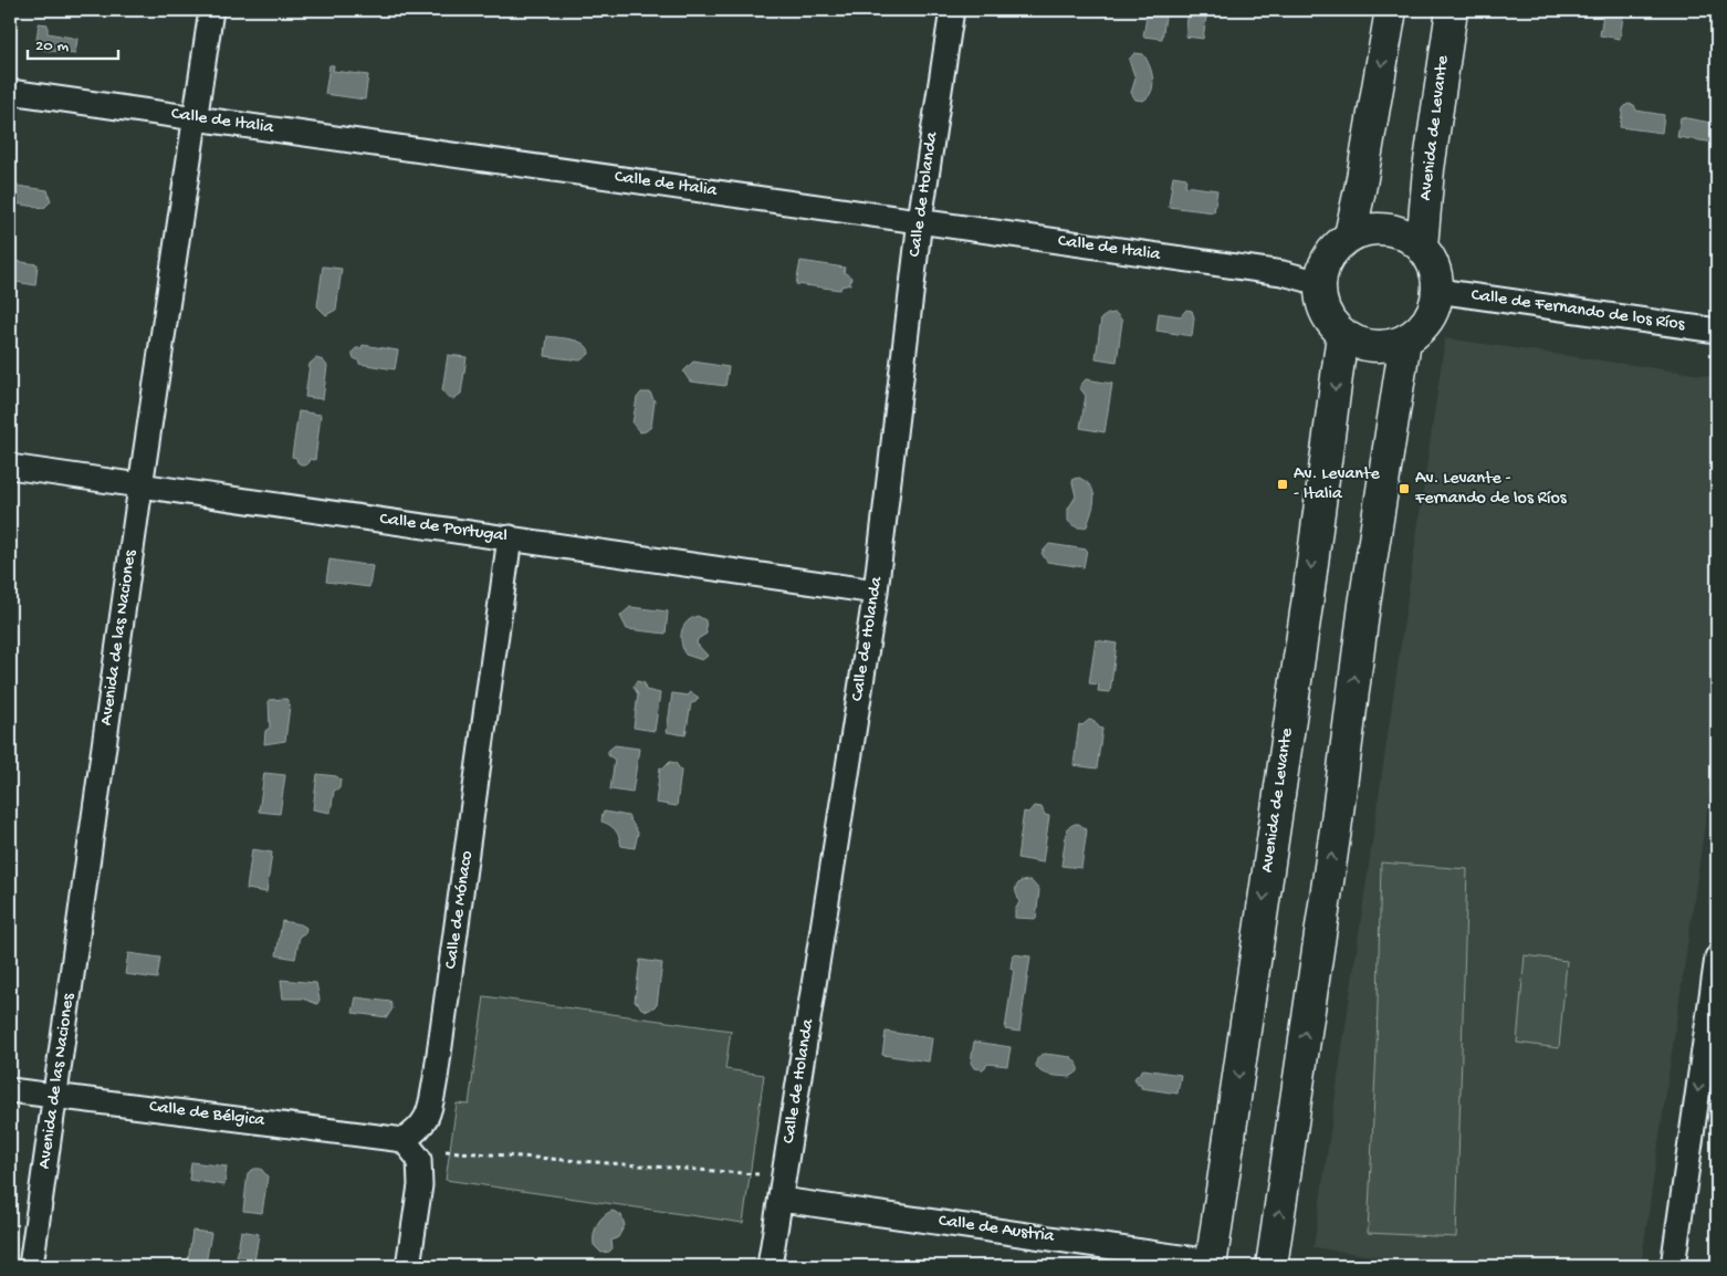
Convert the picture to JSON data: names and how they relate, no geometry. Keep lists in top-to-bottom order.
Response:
{
  "streets": {
    "street": [
      "Calle de Italia",
      "Avenida de Levante",
      "Calle de Holanda",
      "Calle de Fernando de los Ríos",
      "Calle de Portugal",
      "Avenida de las Naciones",
      "Calle de Mónaco",
      "Calle de Bélgica",
      "Calle de Austria"
    ]
  },
  "crossings": [
    ["Calle de Italia", "Avenida de Levante"],
    ["Calle de Italia", "Calle de Holanda"],
    ["Calle de Italia", "Calle de Fernando de los Ríos"],
    ["Calle de Italia", "Avenida de las Naciones"],
    ["Avenida de Levante", "Calle de Fernando de los Ríos"],
    ["Avenida de Levante", "Calle de Austria"],
    ["Calle de Holanda", "Calle de Portugal"],
    ["Calle de Holanda", "Calle de Austria"],
    ["Calle de Portugal", "Avenida de las Naciones"],
    ["Calle de Portugal", "Calle de Mónaco"],
    ["Avenida de las Naciones", "Calle de Bélgica"],
    ["Calle de Mónaco", "Calle de Bélgica"]
  ],
  "places": {
    "transit": ["Av. Levante - Italia", "Av. Levante - Fernando de los Ríos"]
  },
  "scale_bar": "20 m"
}
